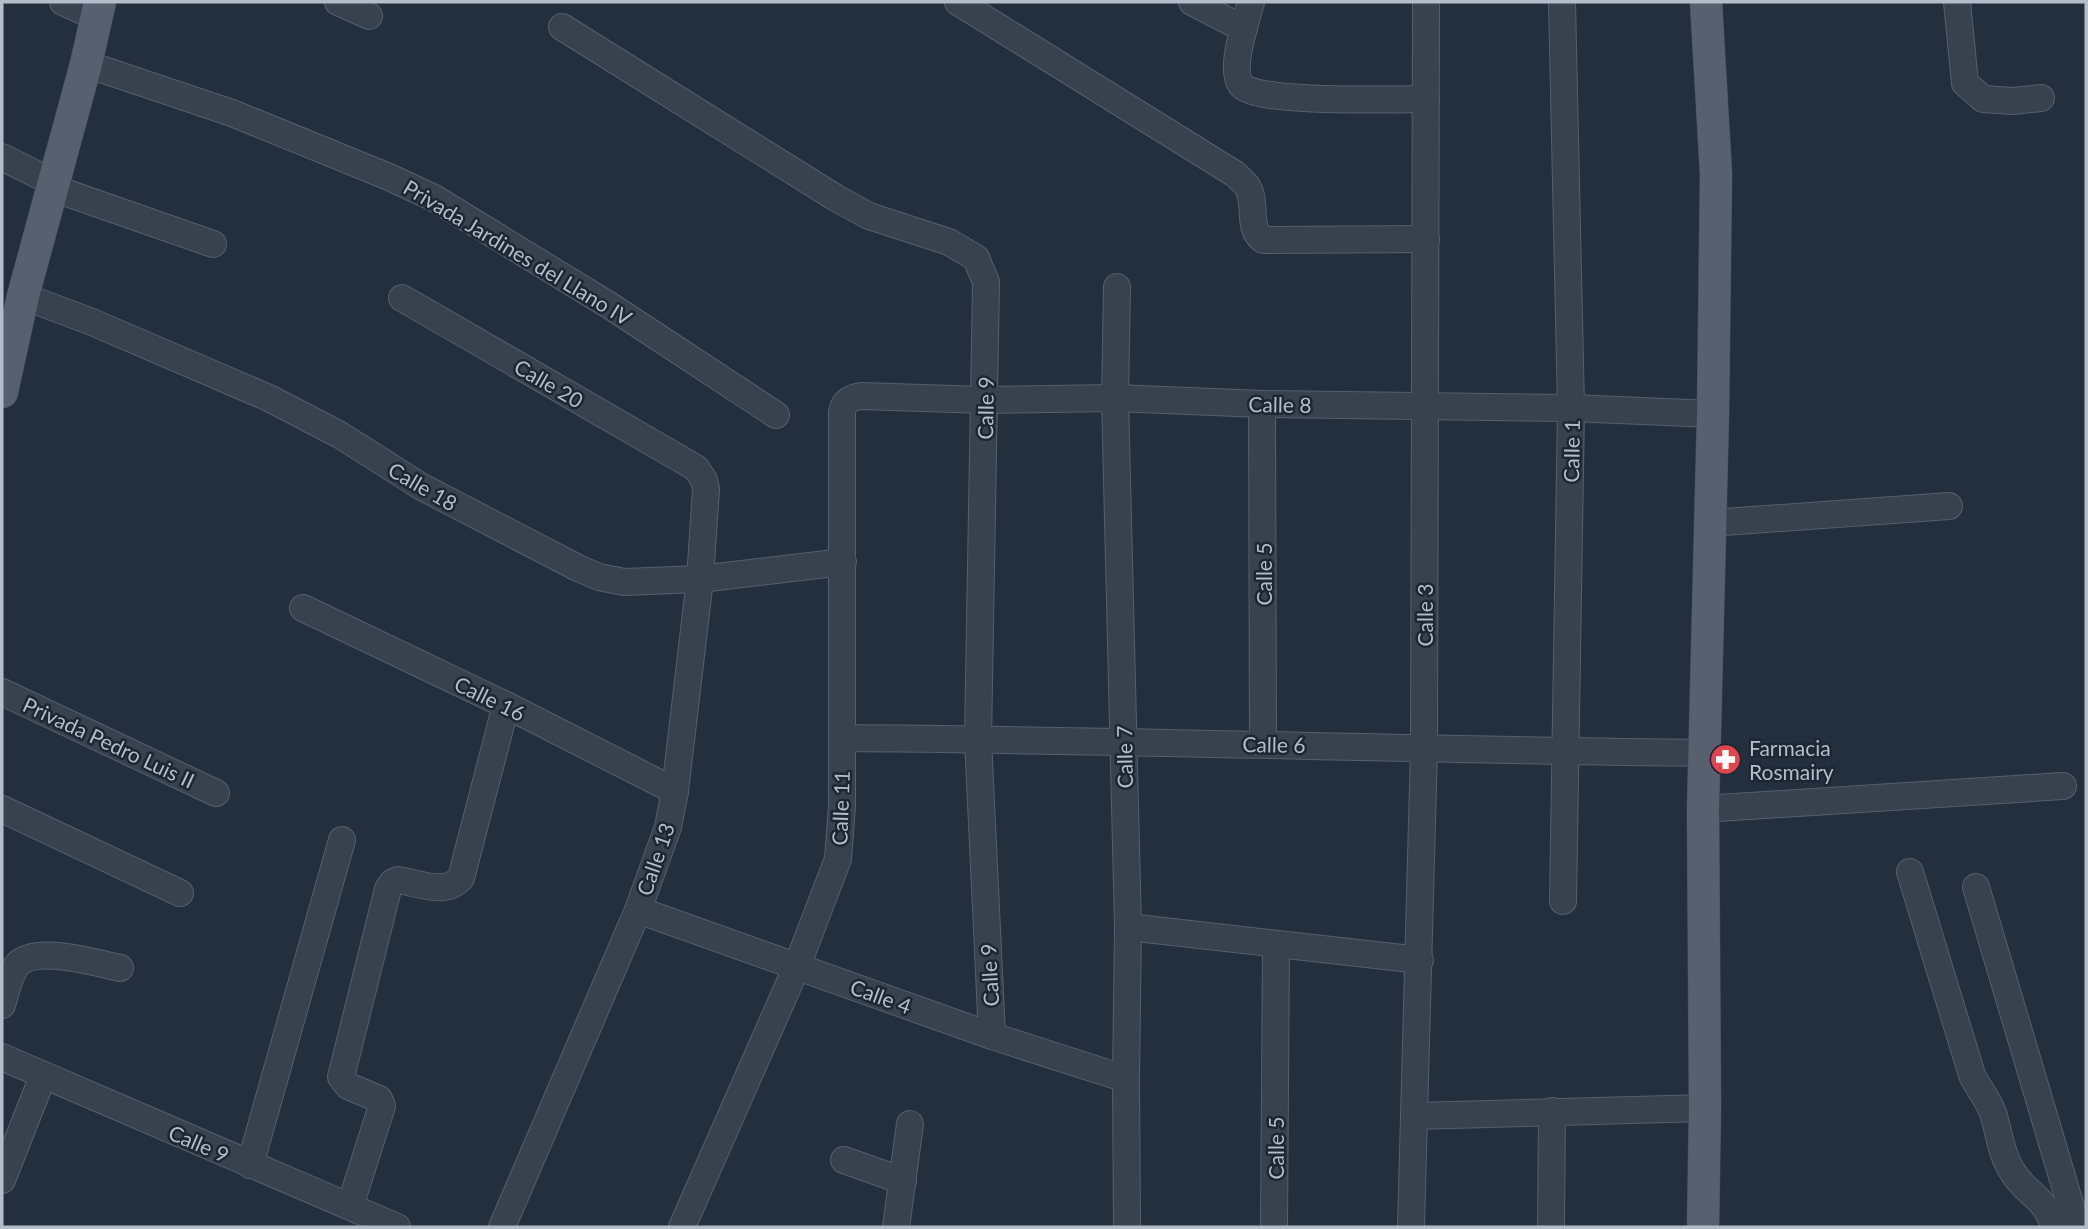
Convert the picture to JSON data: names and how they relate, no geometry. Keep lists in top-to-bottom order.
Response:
{
  "streets": {
    "street": [
      "Privada Jardines del Llano IV",
      "Calle 20",
      "Calle 8",
      "Calle 9",
      "Calle 1",
      "Calle 18",
      "Calle 5",
      "Calle 3",
      "Calle 16",
      "Privada Pedro Luis II",
      "Calle 6",
      "Calle 7",
      "Calle 11",
      "Calle 13",
      "Calle 4"
    ]
  },
  "crossings": [
    ["Calle 20", "Calle 13"],
    ["Calle 8", "Calle 9"],
    ["Calle 8", "Calle 1"],
    ["Calle 8", "Calle 5"],
    ["Calle 8", "Calle 3"],
    ["Calle 8", "Calle 7"],
    ["Calle 8", "Calle 11"],
    ["Calle 9", "Calle 6"],
    ["Calle 9", "Calle 4"],
    ["Calle 1", "Calle 6"],
    ["Calle 18", "Calle 11"],
    ["Calle 18", "Calle 13"],
    ["Calle 5", "Calle 6"],
    ["Calle 3", "Calle 6"],
    ["Calle 16", "Calle 13"],
    ["Calle 6", "Calle 7"],
    ["Calle 6", "Calle 11"],
    ["Calle 7", "Calle 4"],
    ["Calle 11", "Calle 4"],
    ["Calle 13", "Calle 4"]
  ],
  "places": {
    "pharmacy": ["Farmacia Rosmairy"]
  }
}
